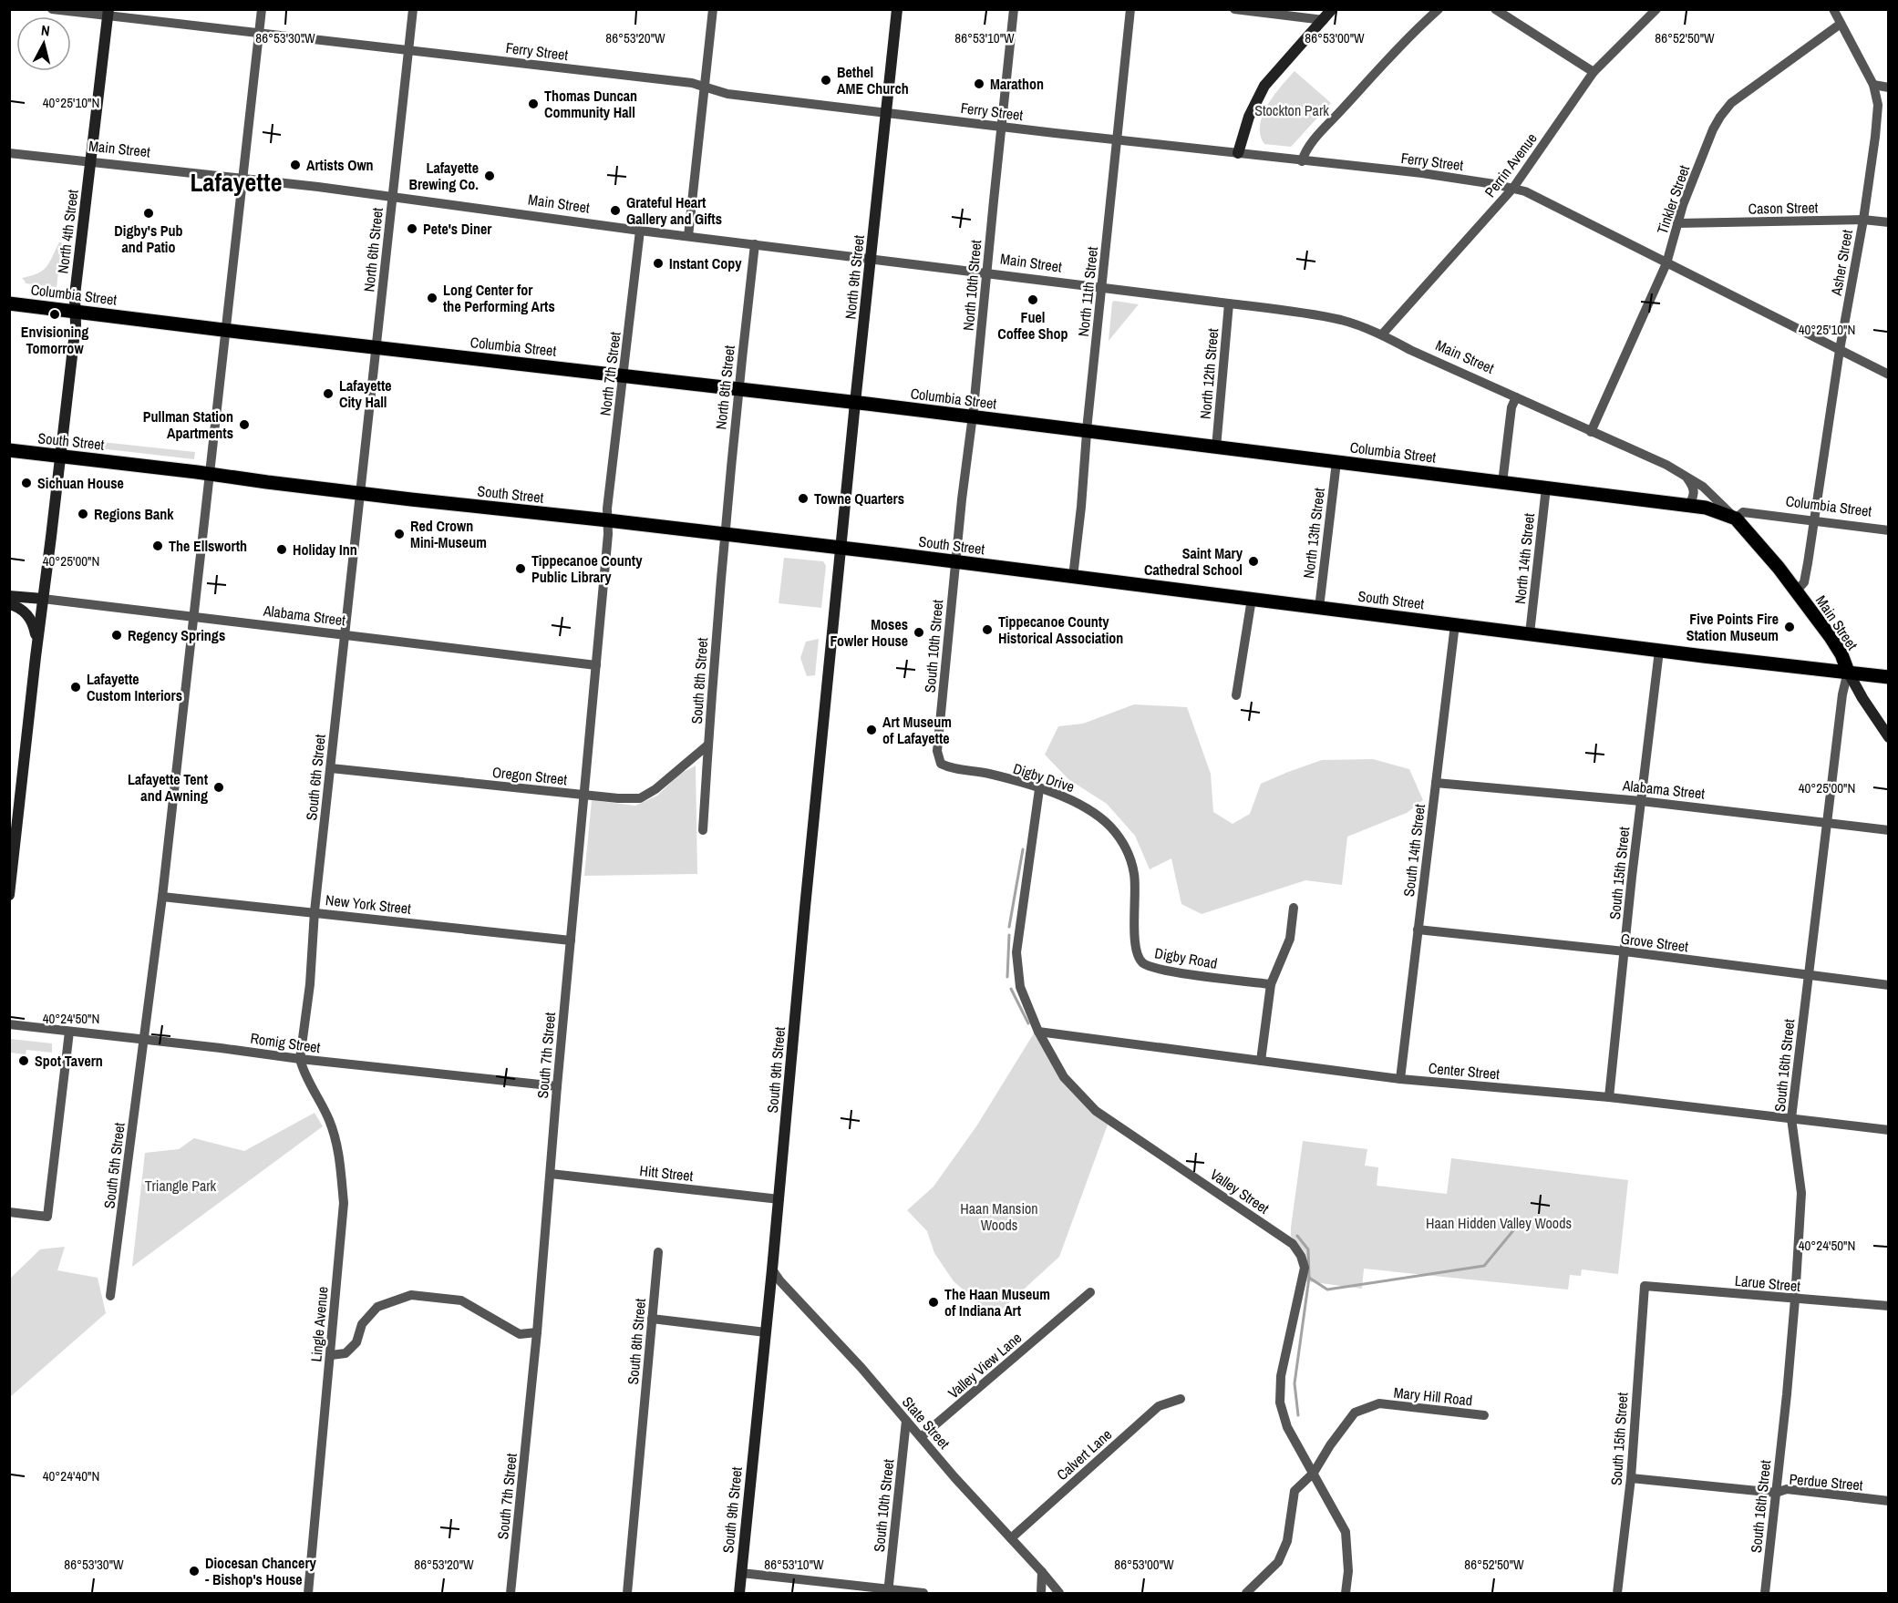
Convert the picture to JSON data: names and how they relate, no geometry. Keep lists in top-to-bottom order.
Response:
{
  "streets": {
    "main road": ["Main Street", "Columbia Street", "South Street"],
    "street": [
      "Ferry Street",
      "Perrin Avenue",
      "Tinkler Street",
      "Cason Street",
      "North 4th Street",
      "North 6th Street",
      "Asher Street",
      "North 9th Street",
      "North 10th Street",
      "North 11th Street",
      "North 7th Street",
      "North 12th Street",
      "North 8th Street",
      "North 13th Street",
      "North 14th Street",
      "Alabama Street",
      "South 10th Street",
      "South 8th Street",
      "Oregon Street",
      "South 6th Street",
      "Digby Drive",
      "South 14th Street",
      "South 15th Street",
      "New York Street",
      "Grove Street",
      "Digby Road",
      "Romig Street",
      "South 7th Street",
      "South 16th Street",
      "South 9th Street",
      "Center Street",
      "South 5th Street",
      "Hitt Street",
      "Valley Street",
      "Larue Street",
      "Lingle Avenue",
      "Valley View Lane",
      "Mary Hill Road",
      "State Street",
      "Calvert Lane",
      "Perdue Street"
    ]
  },
  "crossings": [
    ["Ferry Street", "Perrin Avenue"],
    ["Ferry Street", "Tinkler Street"],
    ["Ferry Street", "North 4th Street"],
    ["Ferry Street", "North 6th Street"],
    ["Ferry Street", "Asher Street"],
    ["Ferry Street", "North 9th Street"],
    ["Ferry Street", "North 10th Street"],
    ["Ferry Street", "North 11th Street"],
    ["Ferry Street", "South 5th Street"],
    ["Main Street", "Perrin Avenue"],
    ["Main Street", "Tinkler Street"],
    ["Main Street", "North 4th Street"],
    ["Main Street", "North 6th Street"],
    ["Main Street", "Asher Street"],
    ["Main Street", "North 9th Street"],
    ["Main Street", "North 10th Street"],
    ["Main Street", "North 11th Street"],
    ["Main Street", "Columbia Street"],
    ["Main Street", "North 7th Street"],
    ["Main Street", "North 12th Street"],
    ["Main Street", "North 8th Street"],
    ["Main Street", "South Street"],
    ["Main Street", "South 16th Street"],
    ["Main Street", "South 5th Street"],
    ["Tinkler Street", "Cason Street"],
    ["Tinkler Street", "Asher Street"],
    ["Cason Street", "Asher Street"],
    ["North 4th Street", "Columbia Street"],
    ["North 4th Street", "South Street"],
    ["North 4th Street", "Alabama Street"],
    ["North 6th Street", "Columbia Street"],
    ["North 6th Street", "South Street"],
    ["North 6th Street", "South 6th Street"],
    ["Asher Street", "Columbia Street"],
    ["North 9th Street", "Columbia Street"],
    ["North 9th Street", "South Street"],
    ["North 9th Street", "South 9th Street"],
    ["North 10th Street", "Columbia Street"],
    ["North 10th Street", "South Street"],
    ["North 10th Street", "South 10th Street"],
    ["North 11th Street", "Columbia Street"],
    ["North 11th Street", "South Street"],
    ["Columbia Street", "North 7th Street"],
    ["Columbia Street", "North 12th Street"],
    ["Columbia Street", "North 8th Street"],
    ["Columbia Street", "North 13th Street"],
    ["Columbia Street", "North 14th Street"],
    ["Columbia Street", "South 5th Street"],
    ["North 7th Street", "South Street"],
    ["North 7th Street", "South 7th Street"],
    ["North 8th Street", "South Street"],
    ["North 8th Street", "South 8th Street"],
    ["South Street", "North 13th Street"],
    ["South Street", "North 14th Street"],
    ["South Street", "South 10th Street"],
    ["South Street", "South 8th Street"],
    ["South Street", "South 6th Street"],
    ["South Street", "South 14th Street"],
    ["South Street", "South 15th Street"],
    ["South Street", "South 7th Street"],
    ["South Street", "South 16th Street"],
    ["South Street", "South 9th Street"],
    ["South Street", "South 5th Street"],
    ["Alabama Street", "South 6th Street"],
    ["Alabama Street", "South 14th Street"],
    ["Alabama Street", "South 15th Street"],
    ["Alabama Street", "South 7th Street"],
    ["Alabama Street", "South 16th Street"],
    ["Alabama Street", "South 5th Street"],
    ["South 10th Street", "Digby Drive"],
    ["South 10th Street", "State Street"],
    ["South 8th Street", "Oregon Street"],
    ["Oregon Street", "South 6th Street"],
    ["Oregon Street", "South 7th Street"],
    ["South 6th Street", "New York Street"],
    ["South 6th Street", "Romig Street"],
    ["South 6th Street", "Lingle Avenue"],
    ["Digby Drive", "Digby Road"],
    ["Digby Drive", "Valley Street"],
    ["South 14th Street", "Grove Street"],
    ["South 14th Street", "Center Street"],
    ["South 15th Street", "Grove Street"],
    ["South 15th Street", "Center Street"],
    ["South 15th Street", "Larue Street"],
    ["South 15th Street", "Perdue Street"],
    ["New York Street", "South 7th Street"],
    ["New York Street", "South 5th Street"],
    ["Grove Street", "South 16th Street"],
    ["Romig Street", "South 7th Street"],
    ["Romig Street", "South 5th Street"],
    ["Romig Street", "Lingle Avenue"],
    ["South 7th Street", "Hitt Street"],
    ["South 16th Street", "Center Street"],
    ["South 16th Street", "Larue Street"],
    ["South 16th Street", "Perdue Street"],
    ["South 9th Street", "Hitt Street"],
    ["South 9th Street", "State Street"],
    ["Center Street", "Valley Street"],
    ["Valley Street", "Mary Hill Road"],
    ["Valley View Lane", "State Street"],
    ["State Street", "Calvert Lane"]
  ],
  "districts": ["Lafayette"],
  "parks": [
    "Stockton Park",
    "Triangle Park",
    "Haan Mansion Woods",
    "Haan Hidden Valley Woods"
  ],
  "places": [
    "Bethel AME Church",
    "Marathon",
    "Thomas Duncan Community Hall",
    "Artists Own",
    "Lafayette Brewing Co.",
    "Grateful Heart Gallery and Gifts",
    "Digby's Pub and Patio",
    "Pete's Diner",
    "Instant Copy",
    "Long Center for the Performing Arts",
    "Fuel Coffee Shop",
    "Envisioning Tomorrow",
    "Lafayette City Hall",
    "Pullman Station Apartments",
    "Sichuan House",
    "Towne Quarters",
    "Regions Bank",
    "Red Crown Mini-Museum",
    "The Ellsworth",
    "Holiday Inn",
    "Saint Mary Cathedral School",
    "Tippecanoe County Public Library",
    "Five Points Fire Station Museum",
    "Tippecanoe County Historical Association",
    "Moses Fowler House",
    "Regency Springs",
    "Lafayette Custom Interiors",
    "Art Museum of Lafayette",
    "Lafayette Tent and Awning",
    "Spot Tavern",
    "The Haan Museum of Indiana Art",
    "Diocesan Chancery - Bishop's House"
  ],
  "north": "top",
  "coordinates": [
    "86°53'30\"W",
    "86°53'20\"W",
    "86°53'10\"W",
    "86°53'00\"W",
    "86°52'50\"W",
    "40°25'10\"N",
    "40°25'00\"N",
    "40°24'50\"N",
    "40°24'40\"N"
  ]
}
